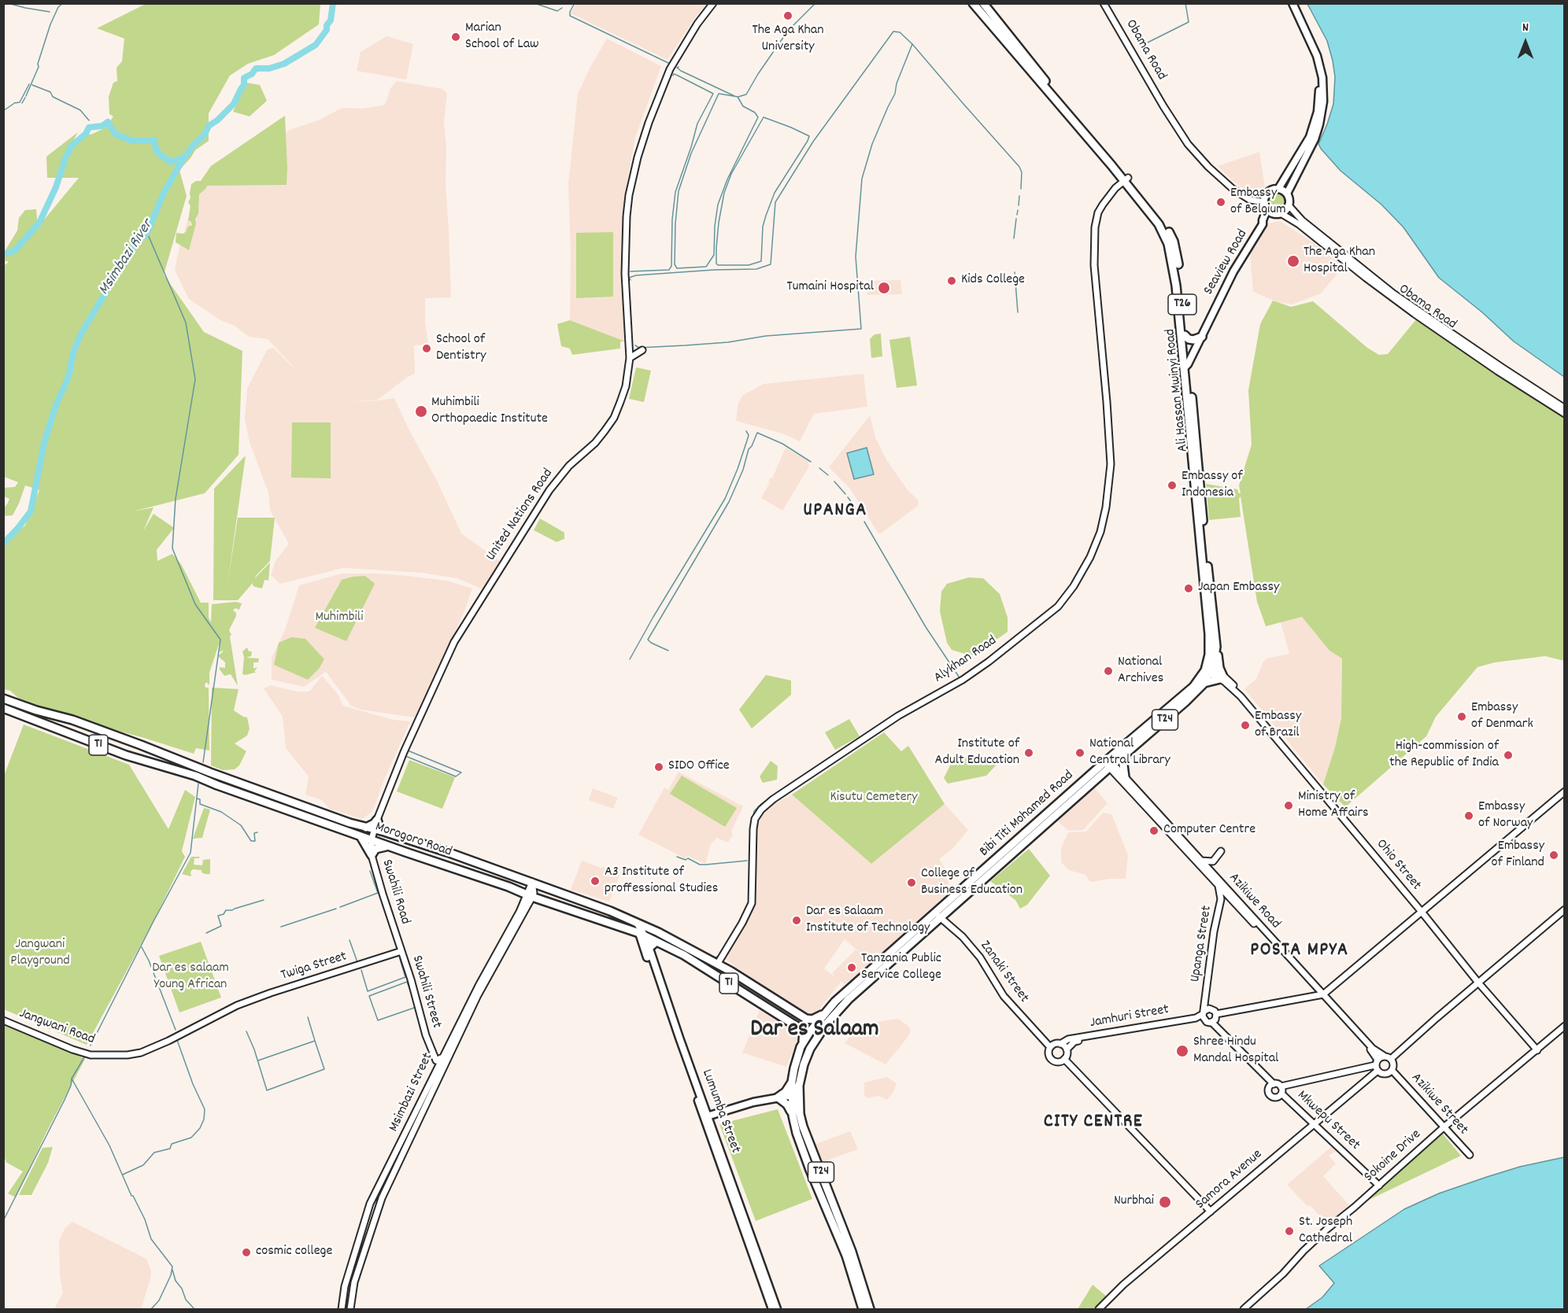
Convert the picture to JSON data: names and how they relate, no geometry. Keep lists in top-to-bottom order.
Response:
{
  "streets": {
    "highway": [
      "T26",
      "Ali Hassan Mwinyi Road",
      "T24",
      "T1",
      "Bibi Titi Mohamed Road",
      "Morogoro Road"
    ],
    "main road": ["Seaview Road", "Lumumba Street"],
    "street": [
      "Obama Road",
      "United Nations Road",
      "Alykhan Road",
      "Ohio Street",
      "Swahili Road",
      "Azikiwe Road",
      "Upanga Street",
      "Twiga Street",
      "Zanaki Street",
      "Swahili Street",
      "Jamhuri Street",
      "Jangwani Road",
      "Msimbazi Street",
      "Azikiwe Street",
      "Mkwepu Street",
      "Sokoine Drive",
      "Samora Avenue"
    ]
  },
  "crossings": [
    ["Obama Road", "Seaview Road"],
    ["Seaview Road", "Ali Hassan Mwinyi Road"],
    ["Ali Hassan Mwinyi Road", "Alykhan Road"],
    ["Ali Hassan Mwinyi Road", "Bibi Titi Mohamed Road"],
    ["Ali Hassan Mwinyi Road", "Ohio Street"],
    ["United Nations Road", "Morogoro Road"],
    ["United Nations Road", "Swahili Road"],
    ["Alykhan Road", "Morogoro Road"],
    ["Bibi Titi Mohamed Road", "Morogoro Road"],
    ["Bibi Titi Mohamed Road", "Ohio Street"],
    ["Bibi Titi Mohamed Road", "Azikiwe Road"],
    ["Bibi Titi Mohamed Road", "Zanaki Street"],
    ["Morogoro Road", "Swahili Road"],
    ["Morogoro Road", "Msimbazi Street"],
    ["Morogoro Road", "Lumumba Street"],
    ["Ohio Street", "Sokoine Drive"],
    ["Swahili Road", "Twiga Street"],
    ["Swahili Road", "Swahili Street"],
    ["Azikiwe Road", "Upanga Street"],
    ["Azikiwe Road", "Azikiwe Street"],
    ["Azikiwe Road", "Samora Avenue"],
    ["Upanga Street", "Jamhuri Street"],
    ["Twiga Street", "Swahili Street"],
    ["Twiga Street", "Jangwani Road"],
    ["Zanaki Street", "Jamhuri Street"],
    ["Swahili Street", "Msimbazi Street"],
    ["Azikiwe Street", "Sokoine Drive"],
    ["Azikiwe Street", "Samora Avenue"],
    ["Mkwepu Street", "Sokoine Drive"],
    ["Mkwepu Street", "Samora Avenue"]
  ],
  "districts": [
    "UPANGA",
    "POSTA MPYA",
    "Dar es Salaam",
    "CITY CENTRE"
  ],
  "water": ["Msimbazi River"],
  "parks": [
    "Muhimbili",
    "Kisutu Cemetery",
    "Jangwani Playground",
    "Dar es salaam Young African"
  ],
  "places": [
    "The Aga Khan University",
    "Marian School of Law",
    "Embassy of Belgium",
    "The Aga Khan Hospital",
    "Kids College",
    "Tumaini Hospital",
    "School of Dentistry",
    "Muhimbili Orthopaedic Institute",
    "Embassy of Indonesia",
    "Japan Embassy",
    "National Archives",
    "Embassy of Denmark",
    "Embassy of Brazil",
    "Institute of Adult Education",
    "National Central Library",
    "High-commission of the Republic of India",
    "SIDO Office",
    "Ministry of Home Affairs",
    "Embassy of Norway",
    "Computer Centre",
    "Embassy of Finland",
    "A3 Institute of proffessional Studies",
    "College of Business Education",
    "Dar es Salaam Institute of Technology",
    "Tanzania Public Service College",
    "Shree Hindu Mandal Hospital",
    "Nurbhai",
    "St. Joseph Cathedral",
    "cosmic college"
  ],
  "north": "top"
}
